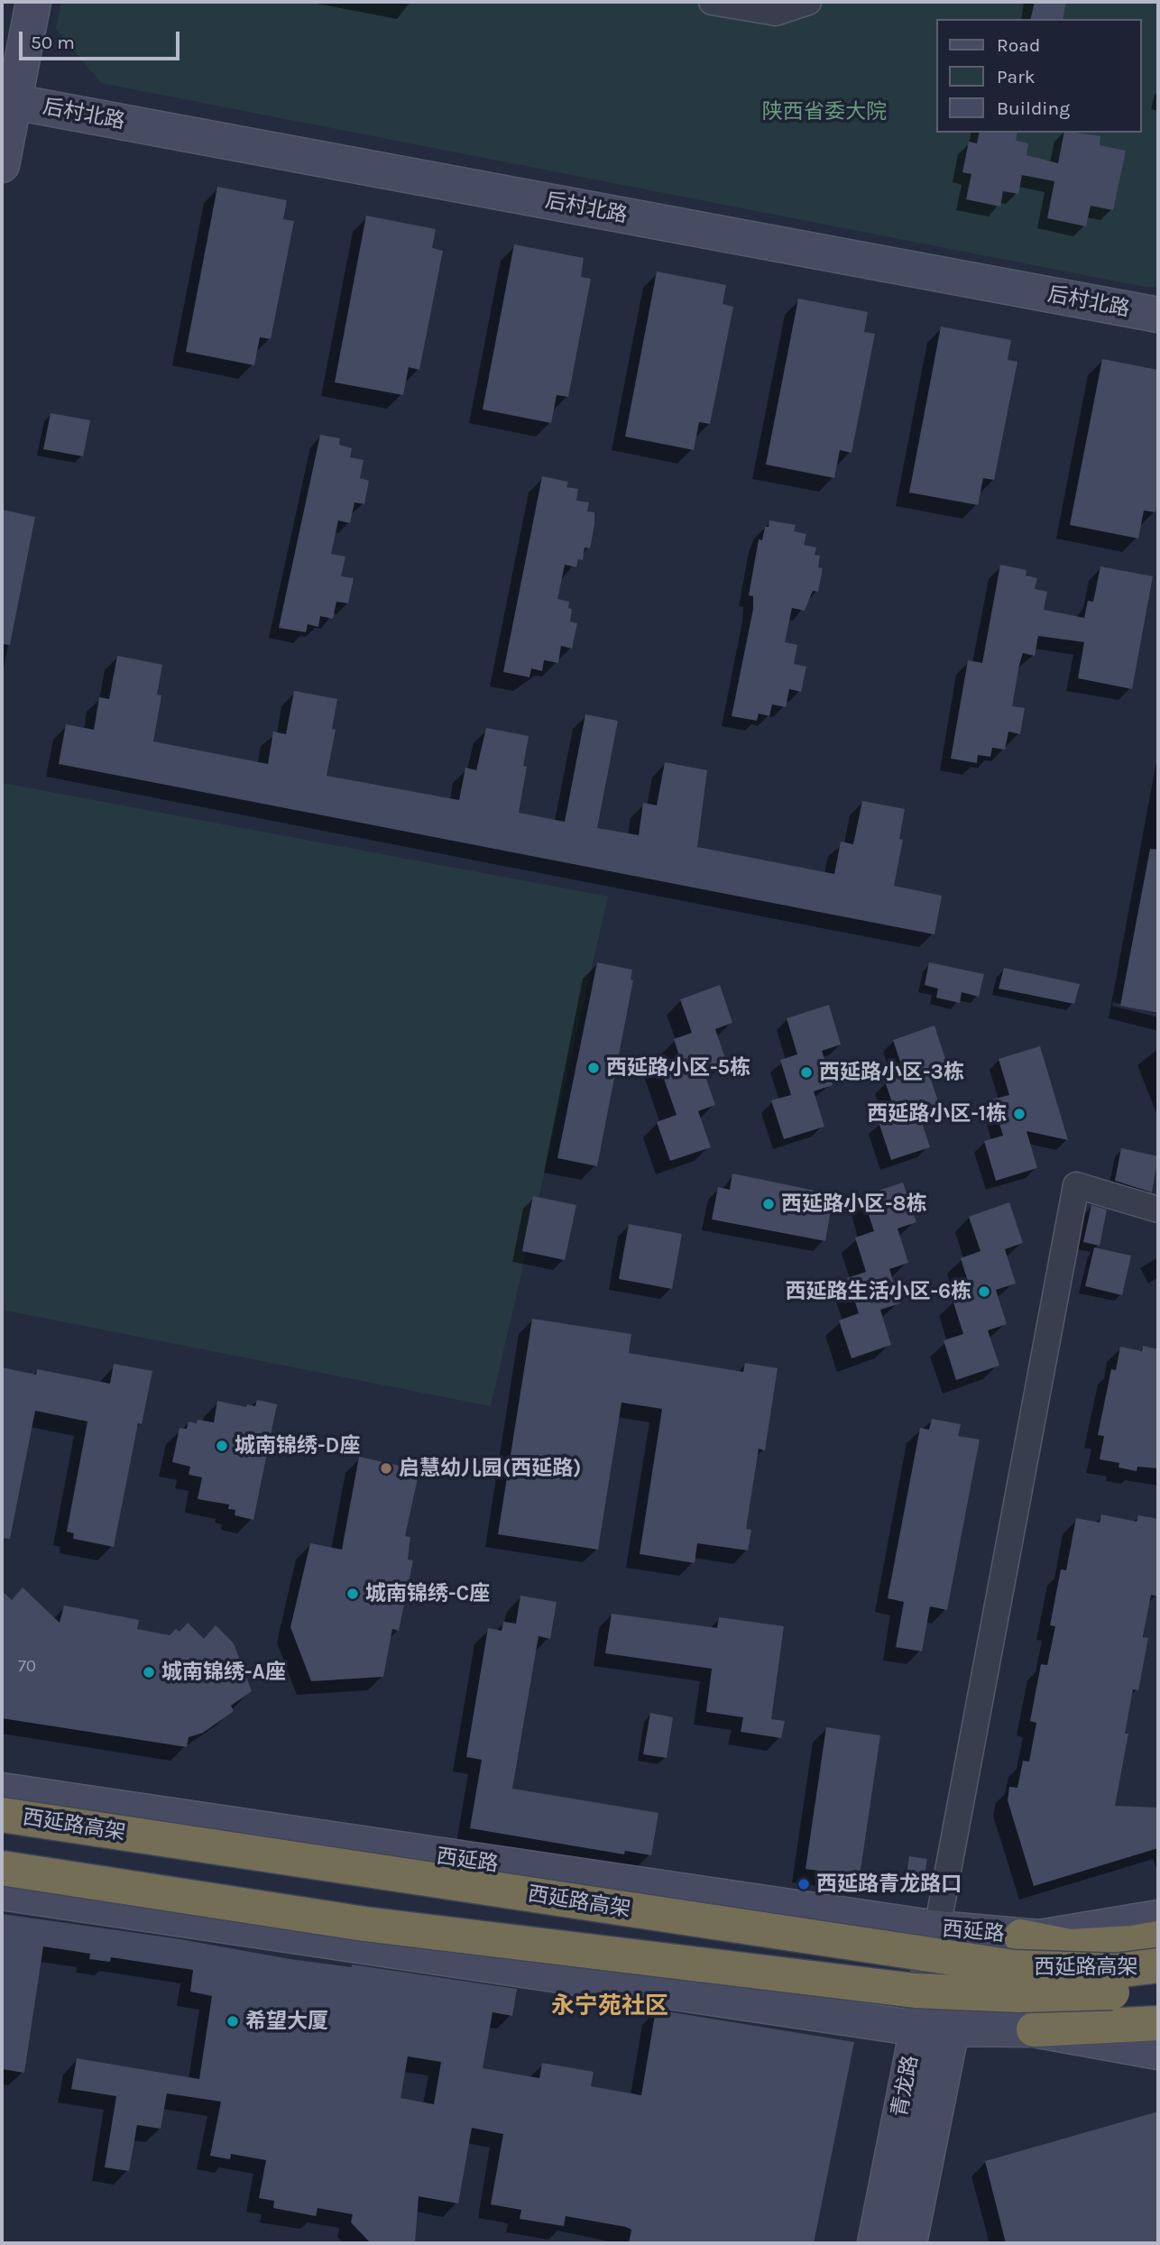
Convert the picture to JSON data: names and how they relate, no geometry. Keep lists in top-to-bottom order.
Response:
{
  "streets": {
    "highway": ["西延路高架"],
    "main road": ["后村北路", "西延路", "青龙路"]
  },
  "crossings": [
    ["西延路", "青龙路"]
  ],
  "districts": ["永宁苑社区"],
  "parks": ["陕西省委大院"],
  "places": [
    "西延路小区-5栋",
    "西延路小区-3栋",
    "西延路小区-1栋",
    "西延路小区-8栋",
    "西延路生活小区-6栋",
    "城南锦绣-D座",
    "启慧幼儿园(西延路)",
    "城南锦绣-C座",
    "城南锦绣-A座",
    "西延路青龙路口",
    "希望大厦"
  ],
  "house_numbers": ["70"],
  "legend": ["Road", "Park", "Building"],
  "scale_bar": "50 m"
}
